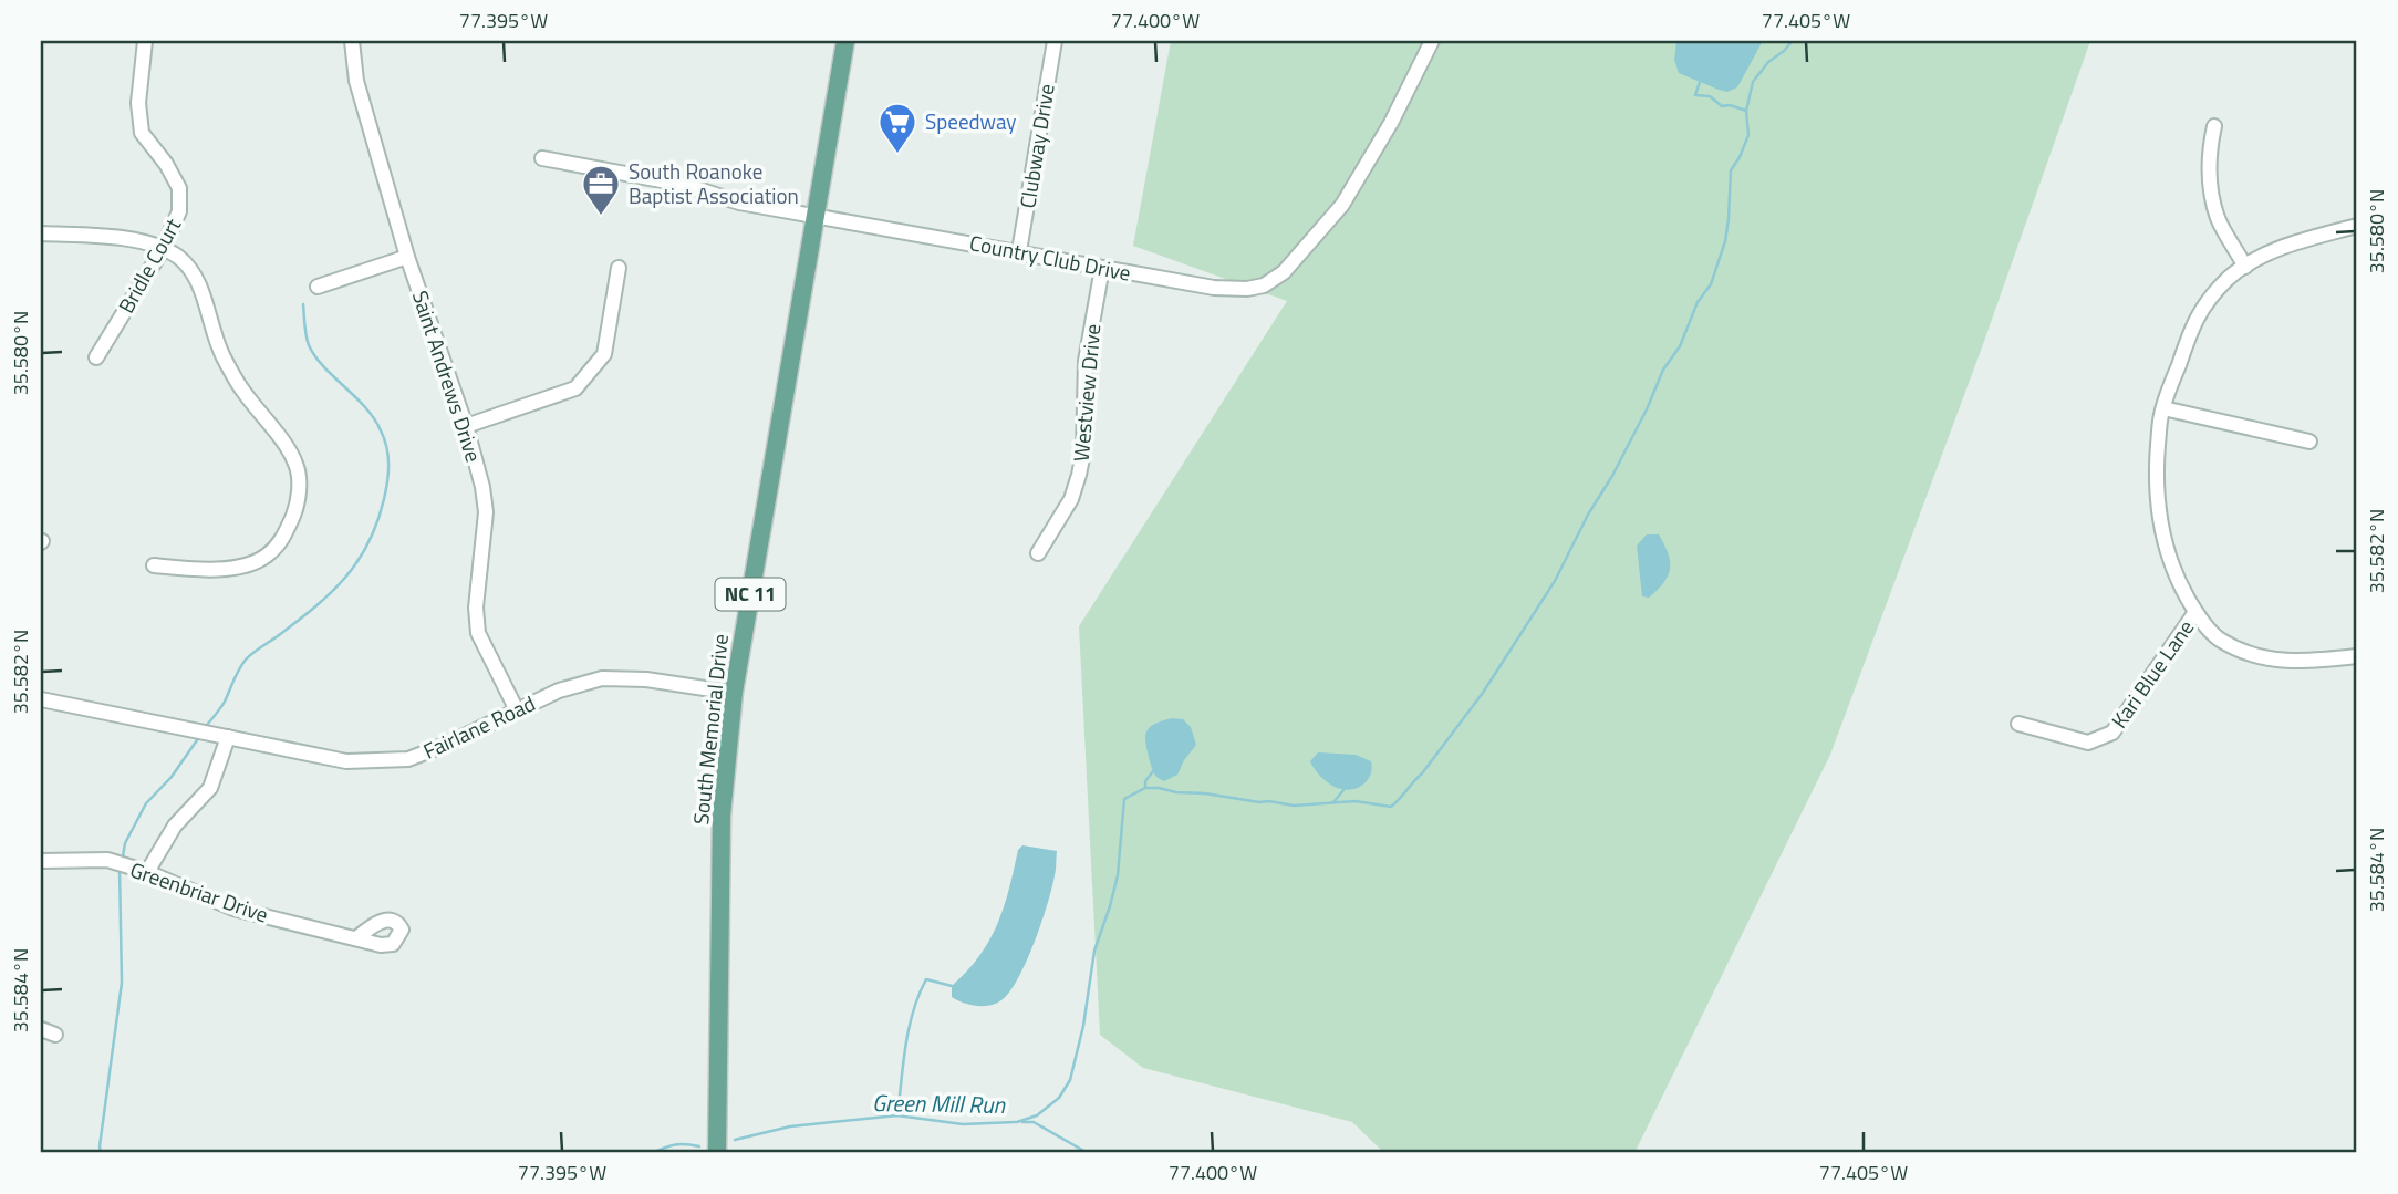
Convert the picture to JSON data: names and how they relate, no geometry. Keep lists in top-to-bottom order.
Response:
{
  "streets": {
    "main road": ["NC 11", "South Memorial Drive"],
    "street": [
      "Clubway Drive",
      "Country Club Drive",
      "Bridle Court",
      "Saint Andrews Drive",
      "Westview Drive",
      "Kari Blue Lane",
      "Fairlane Road",
      "Greenbriar Drive"
    ]
  },
  "crossings": [
    ["Clubway Drive", "Country Club Drive"],
    ["Country Club Drive", "Westview Drive"],
    ["Country Club Drive", "South Memorial Drive"],
    ["Saint Andrews Drive", "Fairlane Road"],
    ["Fairlane Road", "South Memorial Drive"]
  ],
  "water": ["Green Mill Run"],
  "places": {
    "supermarket": ["Speedway"],
    "office": ["South Roanoke Baptist Association"]
  },
  "coordinates": [
    "77.395°W",
    "77.400°W",
    "77.405°W",
    "35.580°N",
    "35.582°N",
    "35.584°N"
  ]
}
